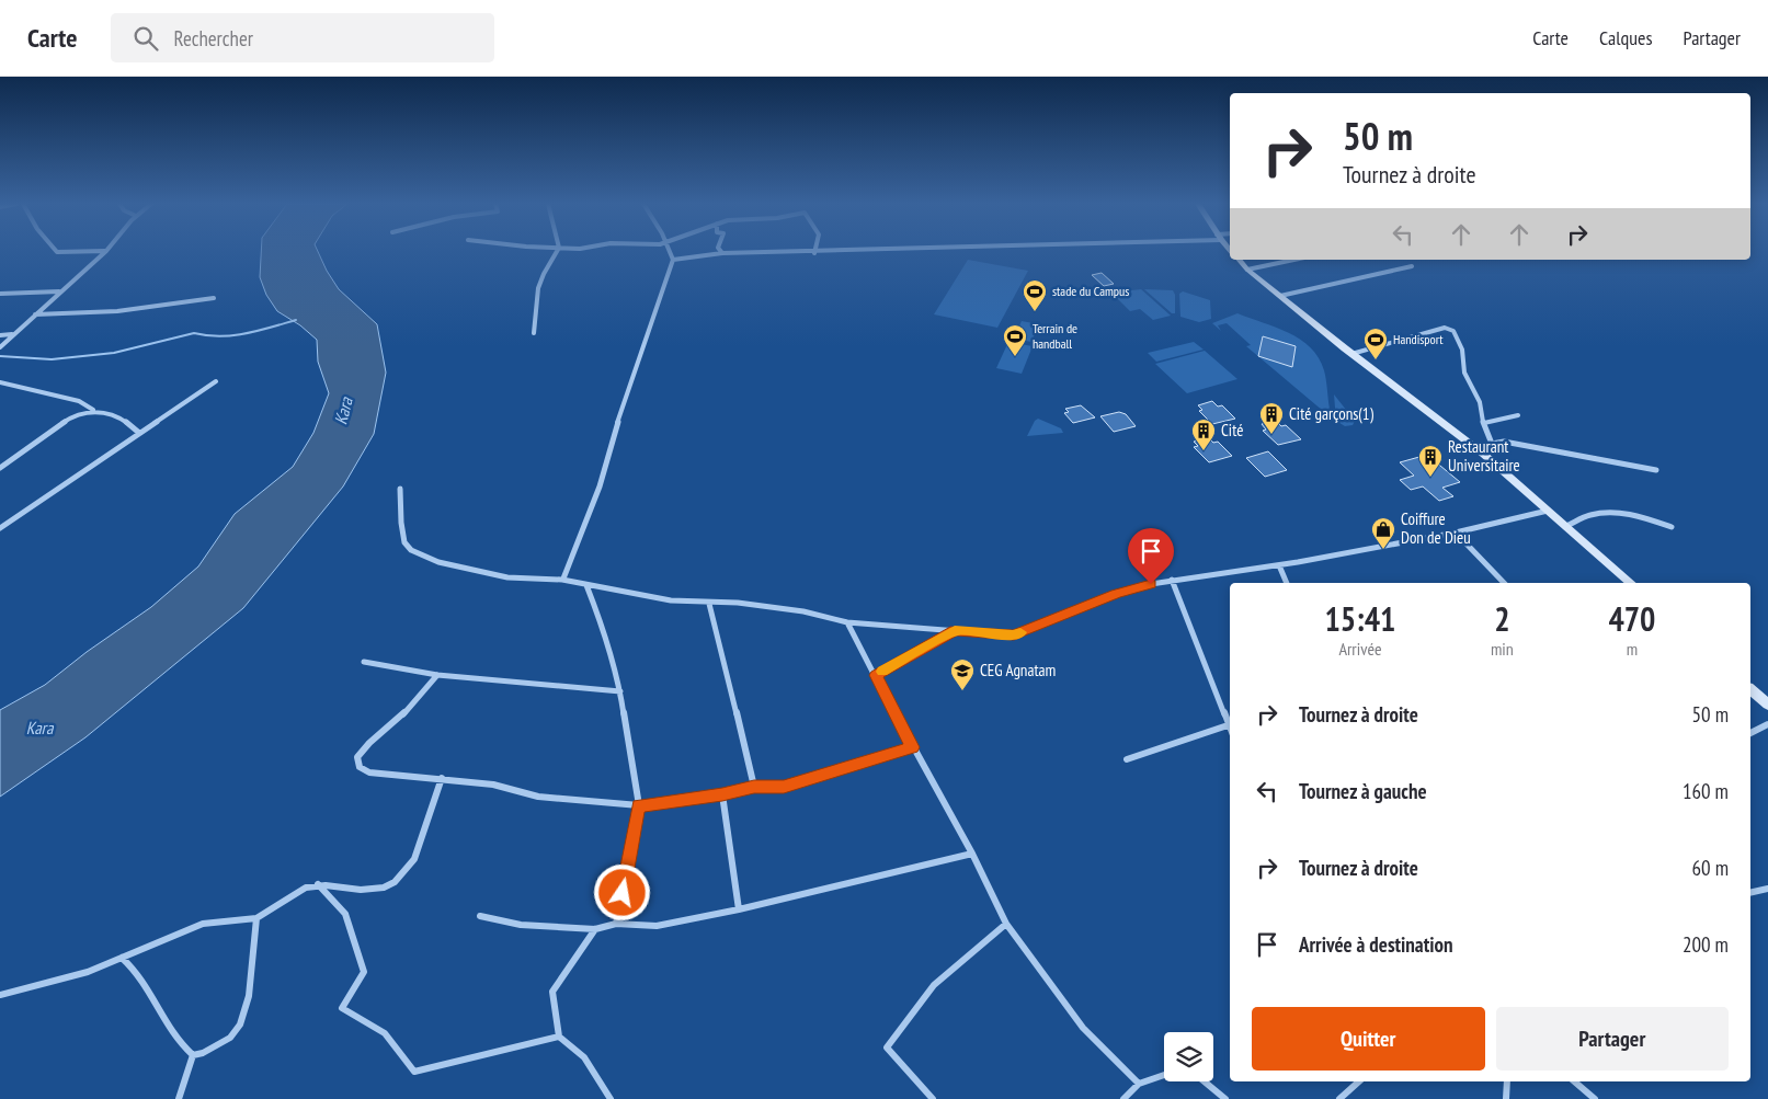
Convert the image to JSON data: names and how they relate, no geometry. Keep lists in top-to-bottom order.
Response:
{
  "water": ["Kara"],
  "places": {
    "sports": ["stade du Campus", "Terrain de handball", "Handisport"],
    "building": ["Cité garçons(1)", "Cité", "Restaurant Universitaire"],
    "shop": ["Coiffure Don de Dieu"],
    "school or university": ["CEG Agnatam"]
  },
  "page": {
    "header": "Carte",
    "search": "Rechercher",
    "nav": ["Carte", "Calques", "Partager"],
    "turn": ["50 m", "Tournez à droite"],
    "eta": [
      "15:41",
      "Arrivée",
      "2",
      "min",
      "470",
      "m"
    ],
    "list": [
      {
        "name": "Tournez à droite",
        "value": "50 m"
      },
      {
        "name": "Tournez à gauche",
        "value": "160 m"
      },
      {
        "name": "Tournez à droite",
        "value": "60 m"
      },
      {
        "name": "Arrivée à destination",
        "value": "200 m"
      }
    ],
    "buttons": ["Quitter", "Partager"]
  }
}
